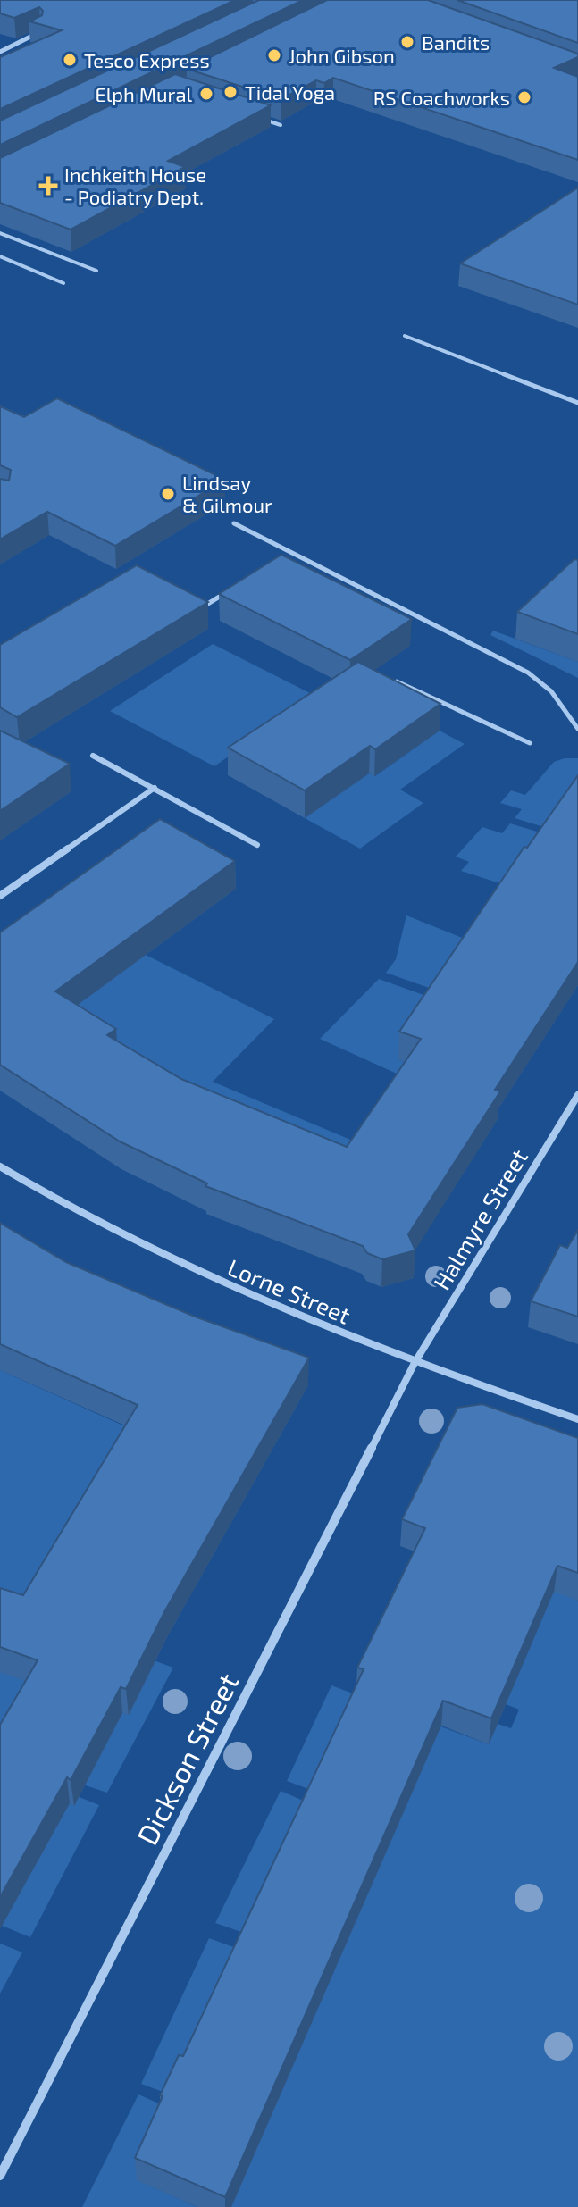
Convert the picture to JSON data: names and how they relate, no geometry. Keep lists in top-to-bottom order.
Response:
{
  "streets": {
    "street": ["Halmyre Street", "Lorne Street", "Dickson Street"]
  },
  "crossings": [
    ["Halmyre Street", "Lorne Street"],
    ["Halmyre Street", "Dickson Street"],
    ["Lorne Street", "Dickson Street"]
  ],
  "places": {
    "other": [
      "Bandits",
      "John Gibson",
      "Tesco Express",
      "Tidal Yoga",
      "Elph Mural",
      "RS Coachworks",
      "Lindsay & Gilmour"
    ],
    "health": ["Inchkeith House - Podiatry Dept."]
  }
}
